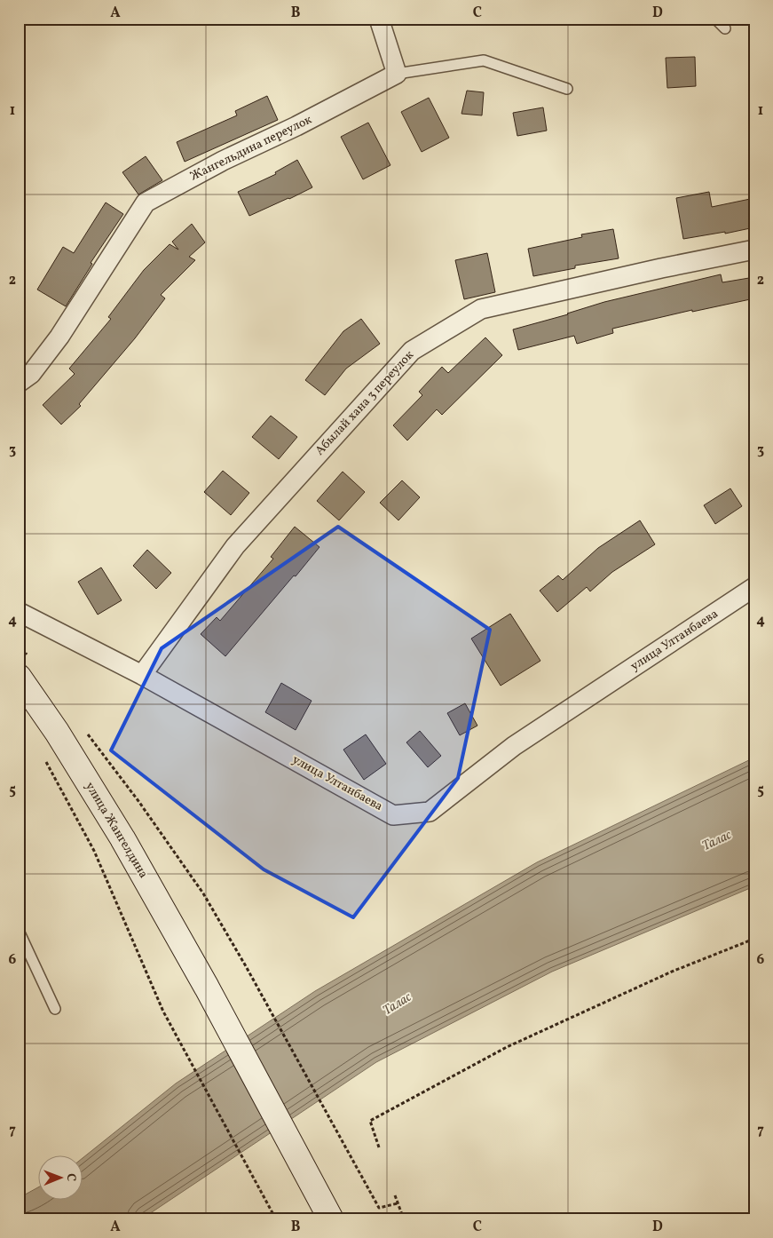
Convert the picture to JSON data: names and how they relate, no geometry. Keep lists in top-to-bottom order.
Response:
{
  "streets": {
    "street": [
      "Жангельдина переулок",
      "Абылай хана 3 переулок",
      "улица Ултанбаева",
      "улица Жангелдина"
    ]
  },
  "crossings": [
    ["Абылай хана 3 переулок", "улица Ултанбаева"]
  ],
  "water": ["Талас"],
  "north": "right",
  "grid": {
    "columns": [
      "A",
      "B",
      "C",
      "D"
    ],
    "rows": [
      "1",
      "2",
      "3",
      "4",
      "5",
      "6",
      "7"
    ]
  }
}
